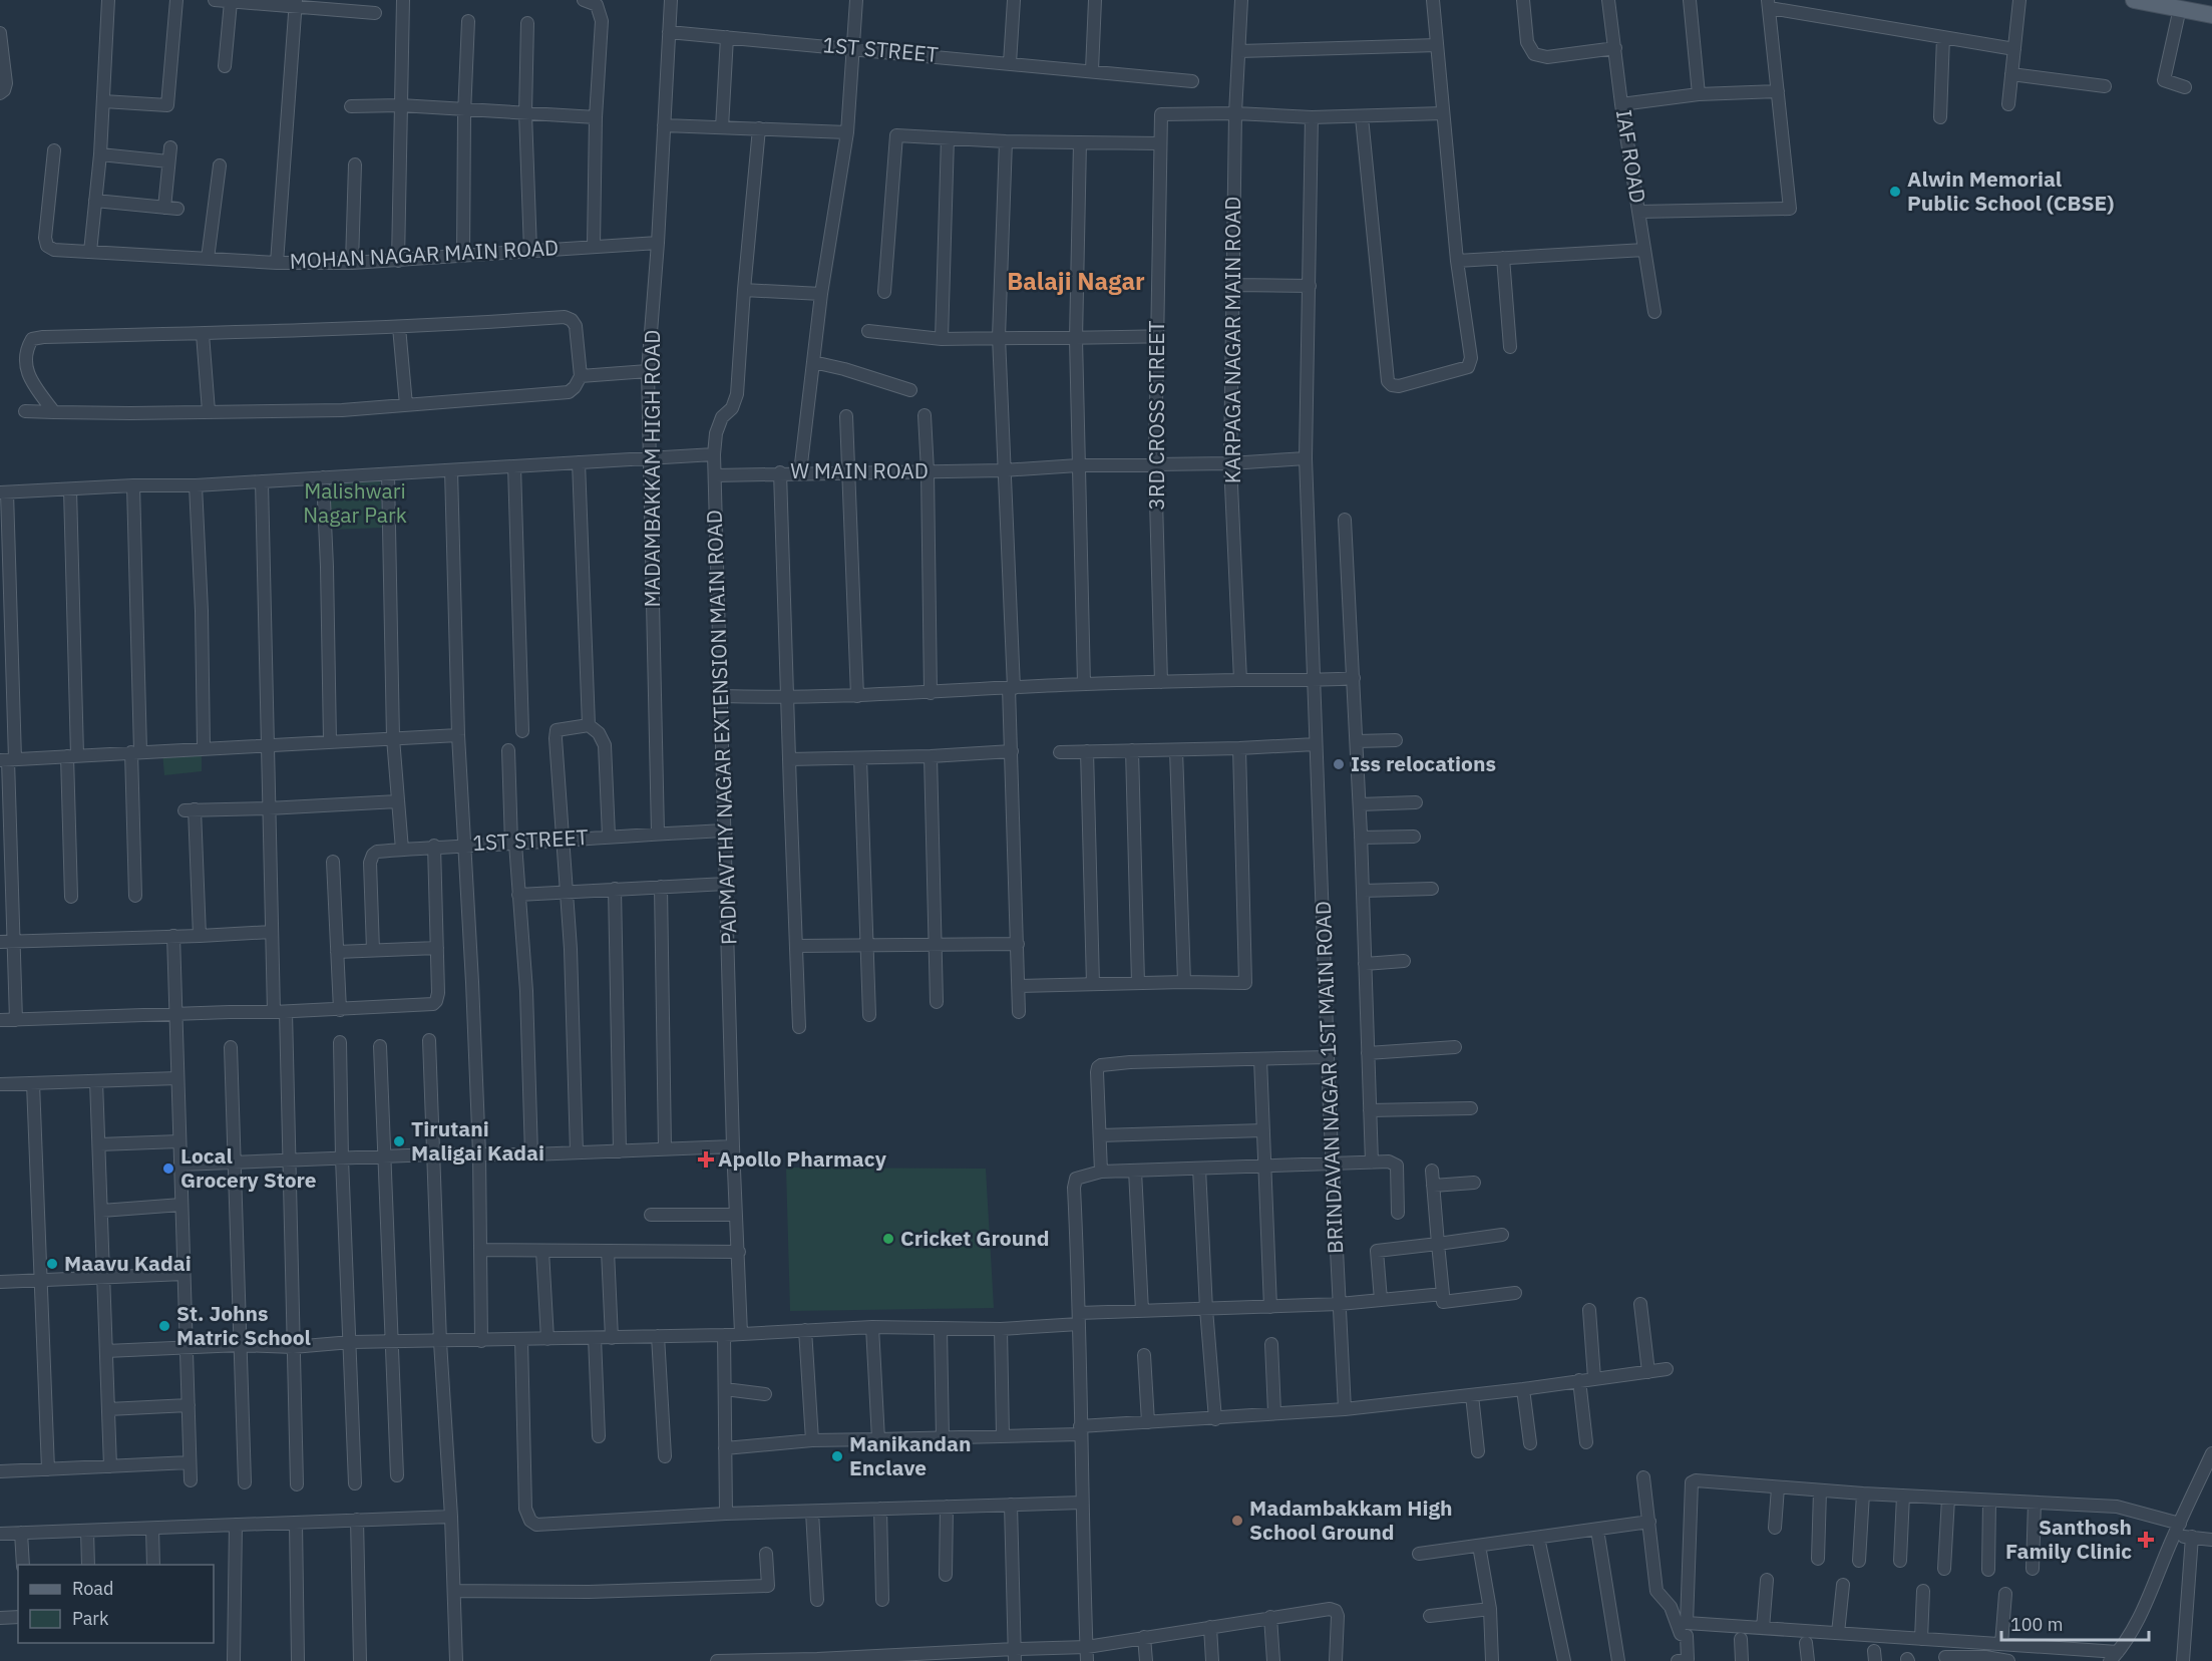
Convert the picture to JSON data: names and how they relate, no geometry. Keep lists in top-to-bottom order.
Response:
{
  "streets": {
    "street": [
      "1ST STREET",
      "IAF ROAD",
      "MOHAN NAGAR MAIN ROAD",
      "KARPAGA NAGAR MAIN ROAD",
      "3RD CROSS STREET",
      "MADAMBAKKAM HIGH ROAD",
      "W MAIN ROAD",
      "PADMAVTHY NAGAR EXTENSION MAIN ROAD",
      "BRINDAVAN NAGAR 1ST MAIN ROAD"
    ]
  },
  "crossings": [
    ["1ST STREET", "MADAMBAKKAM HIGH ROAD"],
    ["MOHAN NAGAR MAIN ROAD", "MADAMBAKKAM HIGH ROAD"],
    ["KARPAGA NAGAR MAIN ROAD", "3RD CROSS STREET"],
    ["KARPAGA NAGAR MAIN ROAD", "W MAIN ROAD"],
    ["3RD CROSS STREET", "W MAIN ROAD"],
    ["W MAIN ROAD", "PADMAVTHY NAGAR EXTENSION MAIN ROAD"],
    ["W MAIN ROAD", "BRINDAVAN NAGAR 1ST MAIN ROAD"]
  ],
  "districts": ["Balaji Nagar"],
  "parks": ["Malishwari Nagar Park"],
  "places": {
    "other": [
      "Alwin Memorial Public School (CBSE)",
      "Iss relocations",
      "Tirutani Maligai Kadai",
      "Local Grocery Store",
      "Cricket Ground",
      "Maavu Kadai",
      "St. Johns Matric School",
      "Manikandan Enclave",
      "Madambakkam High School Ground"
    ],
    "health": ["Apollo Pharmacy", "Santhosh Family Clinic"]
  },
  "legend": ["Road", "Park"],
  "scale_bar": "100 m"
}
